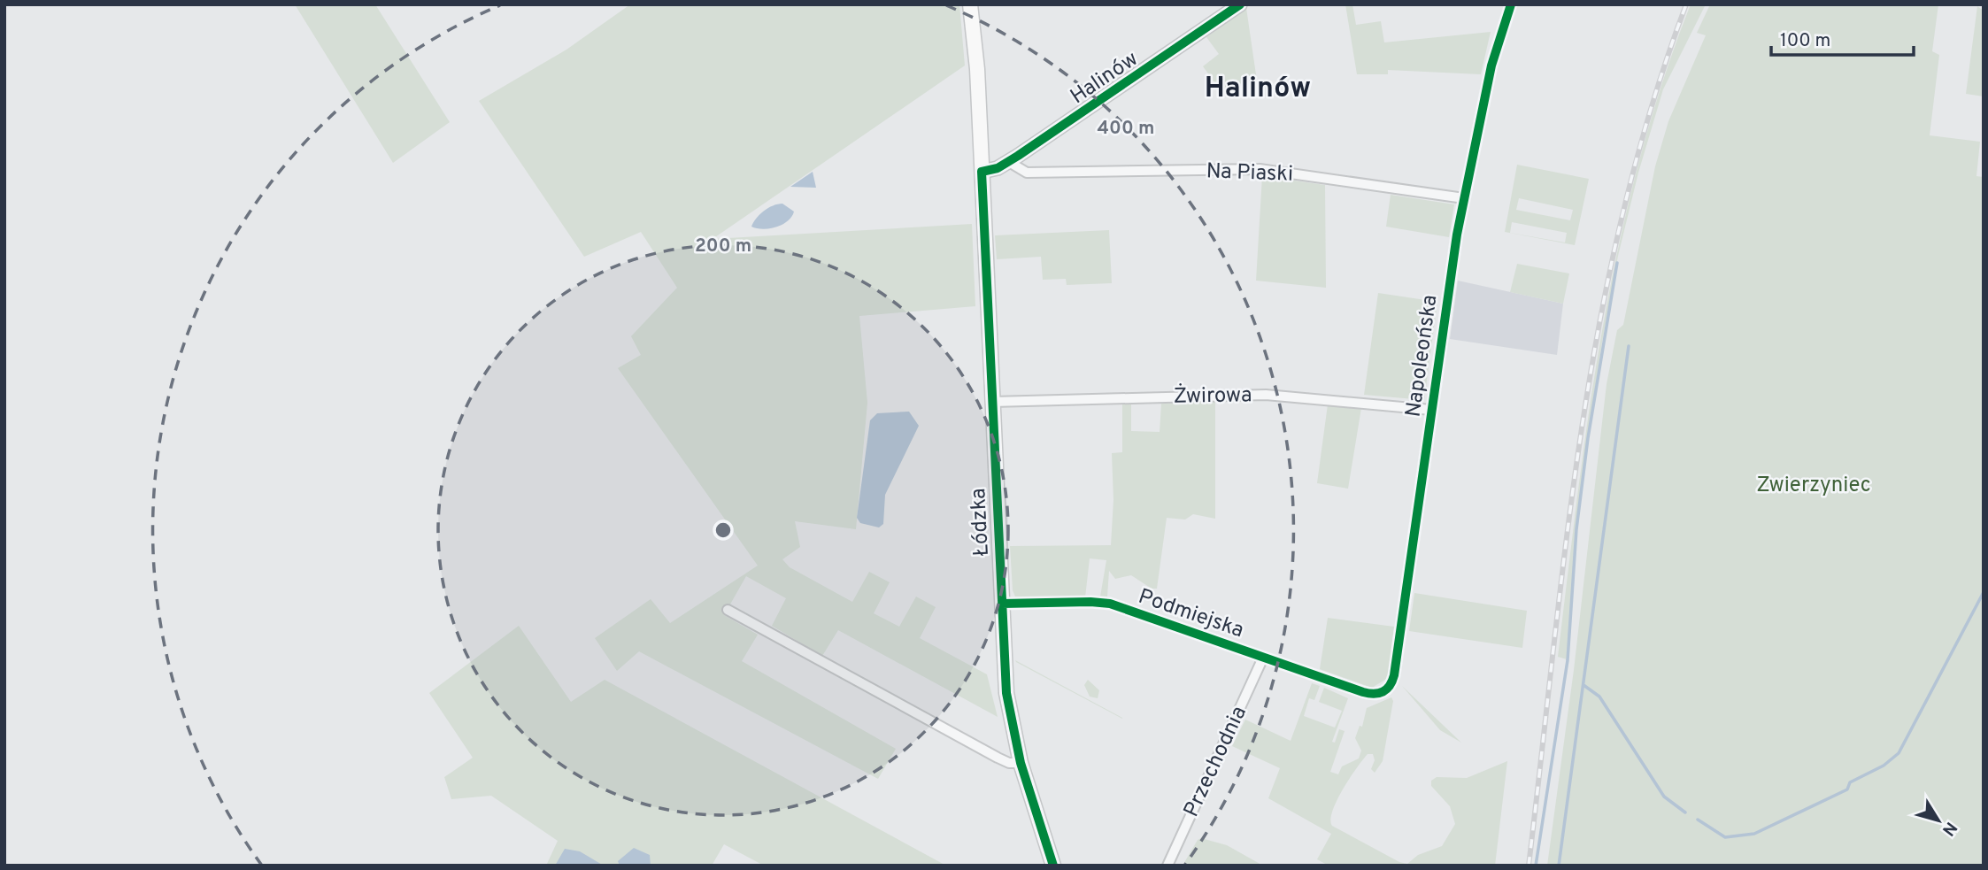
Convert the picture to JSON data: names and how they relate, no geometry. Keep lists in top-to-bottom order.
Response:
{
  "streets": {
    "main road": ["Łódzka"],
    "street": [
      "Halinów",
      "Na Piaski",
      "Napoleońska",
      "Żwirowa",
      "Podmiejska",
      "Przechodnia"
    ]
  },
  "crossings": [
    ["Halinów", "Na Piaski"],
    ["Halinów", "Łódzka"],
    ["Na Piaski", "Napoleońska"],
    ["Napoleońska", "Żwirowa"],
    ["Napoleońska", "Podmiejska"],
    ["Żwirowa", "Łódzka"],
    ["Łódzka", "Podmiejska"],
    ["Podmiejska", "Przechodnia"]
  ],
  "districts": ["Halinów"],
  "parks": ["Zwierzyniec"],
  "scale_bar": "100 m",
  "north": "bottom right",
  "rings": ["400 m", "200 m"]
}
